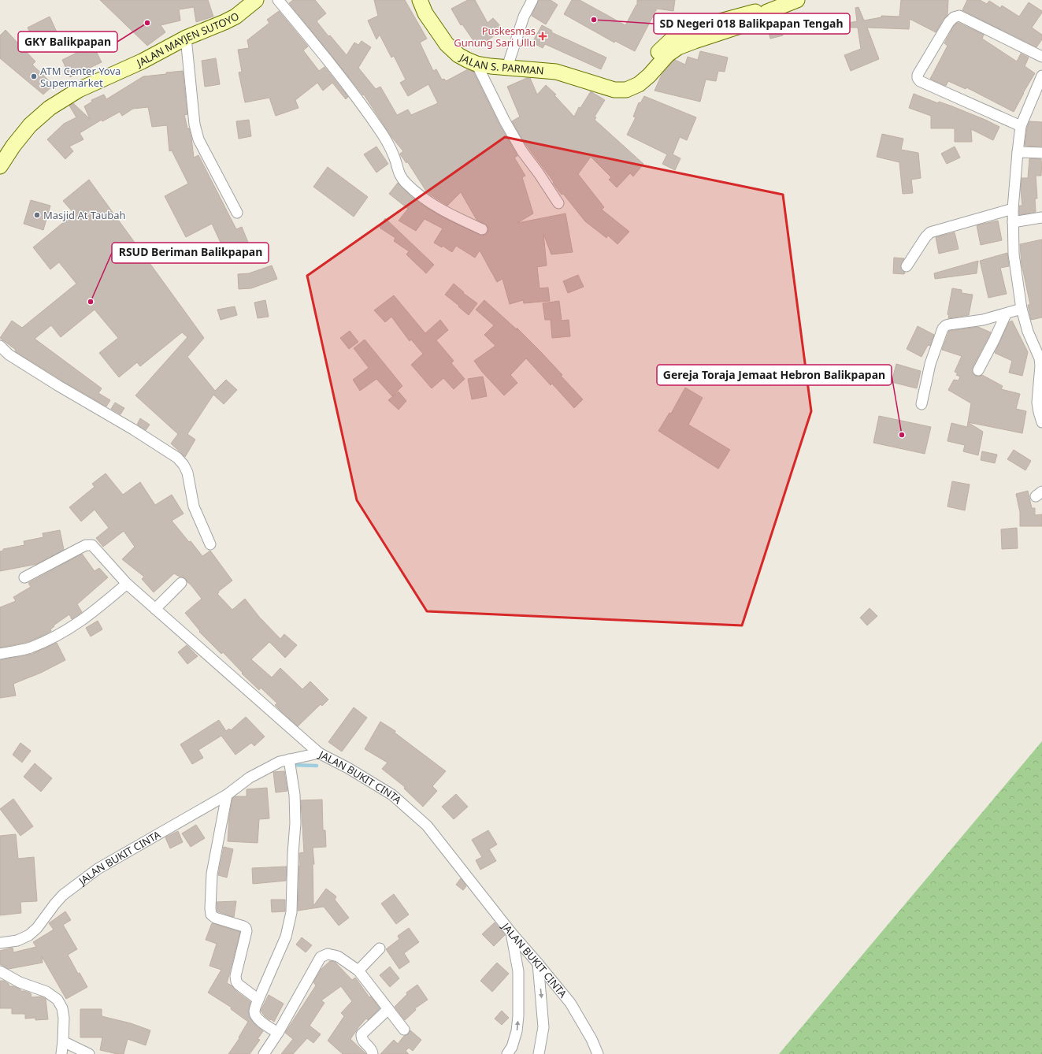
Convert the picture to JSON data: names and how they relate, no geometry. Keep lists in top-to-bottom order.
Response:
{
  "streets": {
    "main road": ["JALAN MAYJEN SUTOYO", "JALAN S. PARMAN"],
    "street": ["JALAN BUKIT CINTA"]
  },
  "places": {
    "other": [
      "SD Negeri 018 Balikpapan Tengah",
      "GKY Balikpapan",
      "ATM Center Yova Supermarket",
      "Masjid At Taubah",
      "RSUD Beriman Balikpapan",
      "Gereja Toraja Jemaat Hebron Balikpapan"
    ],
    "health": ["Puskesmas Gunung Sari Ullu"]
  }
}
